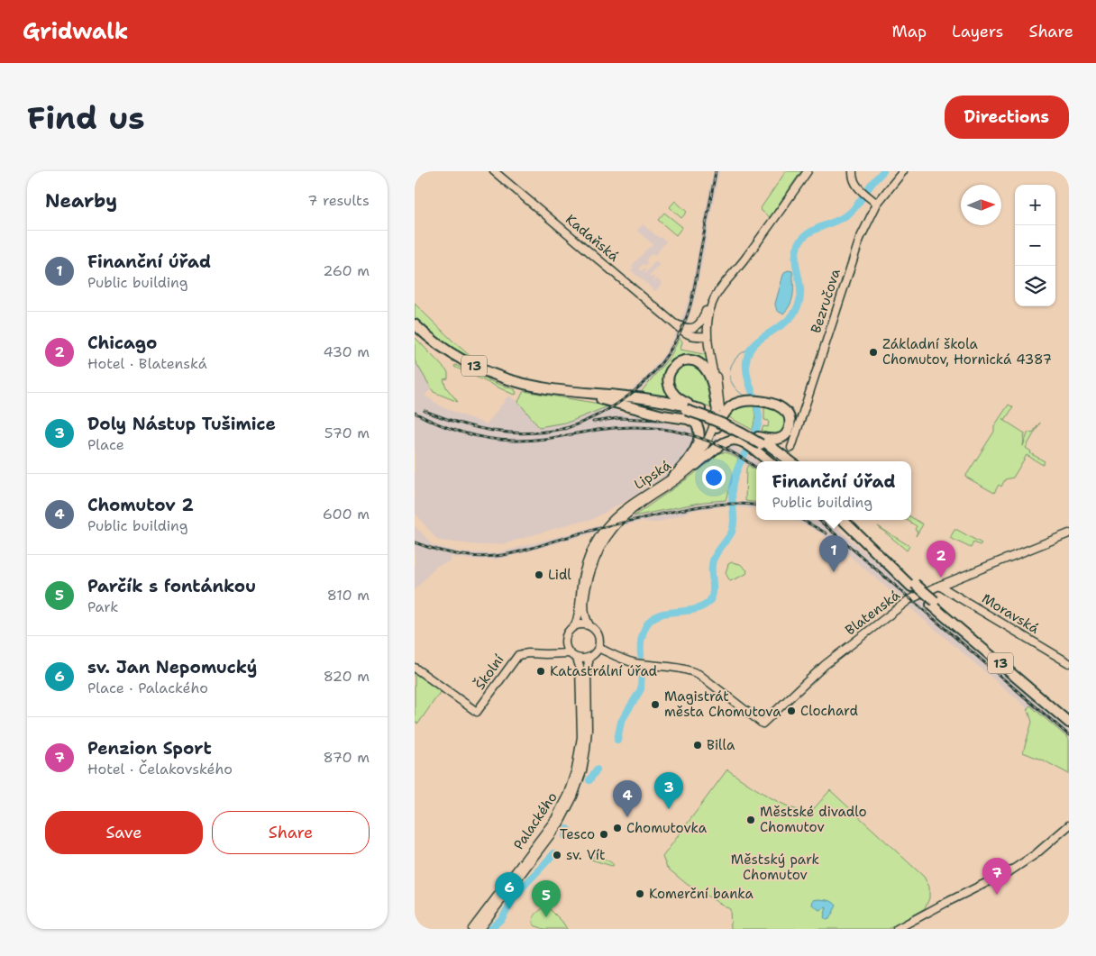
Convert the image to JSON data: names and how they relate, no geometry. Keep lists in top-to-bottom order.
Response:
{
  "streets": {
    "highway": ["13"],
    "street": [
      "Kadaňská",
      "Bezručova",
      "Lipská",
      "Blatenská",
      "Moravská",
      "Školní",
      "Palackého"
    ]
  },
  "crossings": [
    ["Kadaňská", "Lipská"],
    ["Lipská", "Blatenská"],
    ["Lipská", "Školní"],
    ["Lipská", "Palackého"],
    ["Blatenská", "Moravská"],
    ["Blatenská", "Školní"],
    ["Blatenská", "Palackého"],
    ["Školní", "Palackého"]
  ],
  "parks": ["Městský park Chomutov"],
  "places": [
    "Základní škola Chomutov, Hornická 4387",
    "Lidl",
    "Katastrální úřad",
    "Magistrát města Chomutova",
    "Clochard",
    "Billa",
    "Městské divadlo Chomutov",
    "Chomutovka",
    "Tesco",
    "sv. Vít",
    "Komerční banka"
  ],
  "north": "right",
  "page": {
    "header": "Gridwalk",
    "nav": ["Map", "Layers", "Share"],
    "buttons": [
      "Directions",
      ["Save", "Share"]
    ],
    "title": "Find us",
    "heading": ["Nearby", "7 results"],
    "map_buttons": ["+", "−"],
    "list": [
      {
        "mark": "1",
        "name": "Finanční úřad",
        "note": "Public building",
        "value": "260 m"
      },
      {
        "mark": "2",
        "name": "Chicago",
        "note": "Hotel · Blatenská",
        "value": "430 m"
      },
      {
        "mark": "3",
        "name": "Doly Nástup Tušimice",
        "note": "Place",
        "value": "570 m"
      },
      {
        "mark": "4",
        "name": "Chomutov 2",
        "note": "Public building",
        "value": "600 m"
      },
      {
        "mark": "5",
        "name": "Parčík s fontánkou",
        "note": "Park",
        "value": "810 m"
      },
      {
        "mark": "6",
        "name": "sv. Jan Nepomucký",
        "note": "Place · Palackého",
        "value": "820 m"
      },
      {
        "mark": "7",
        "name": "Penzion Sport",
        "note": "Hotel · Čelakovského",
        "value": "870 m"
      }
    ],
    "popup": ["Finanční úřad", "Public building"],
    "pins": [
      "1",
      "2",
      "3",
      "4",
      "7",
      "6",
      "5"
    ]
  }
}
